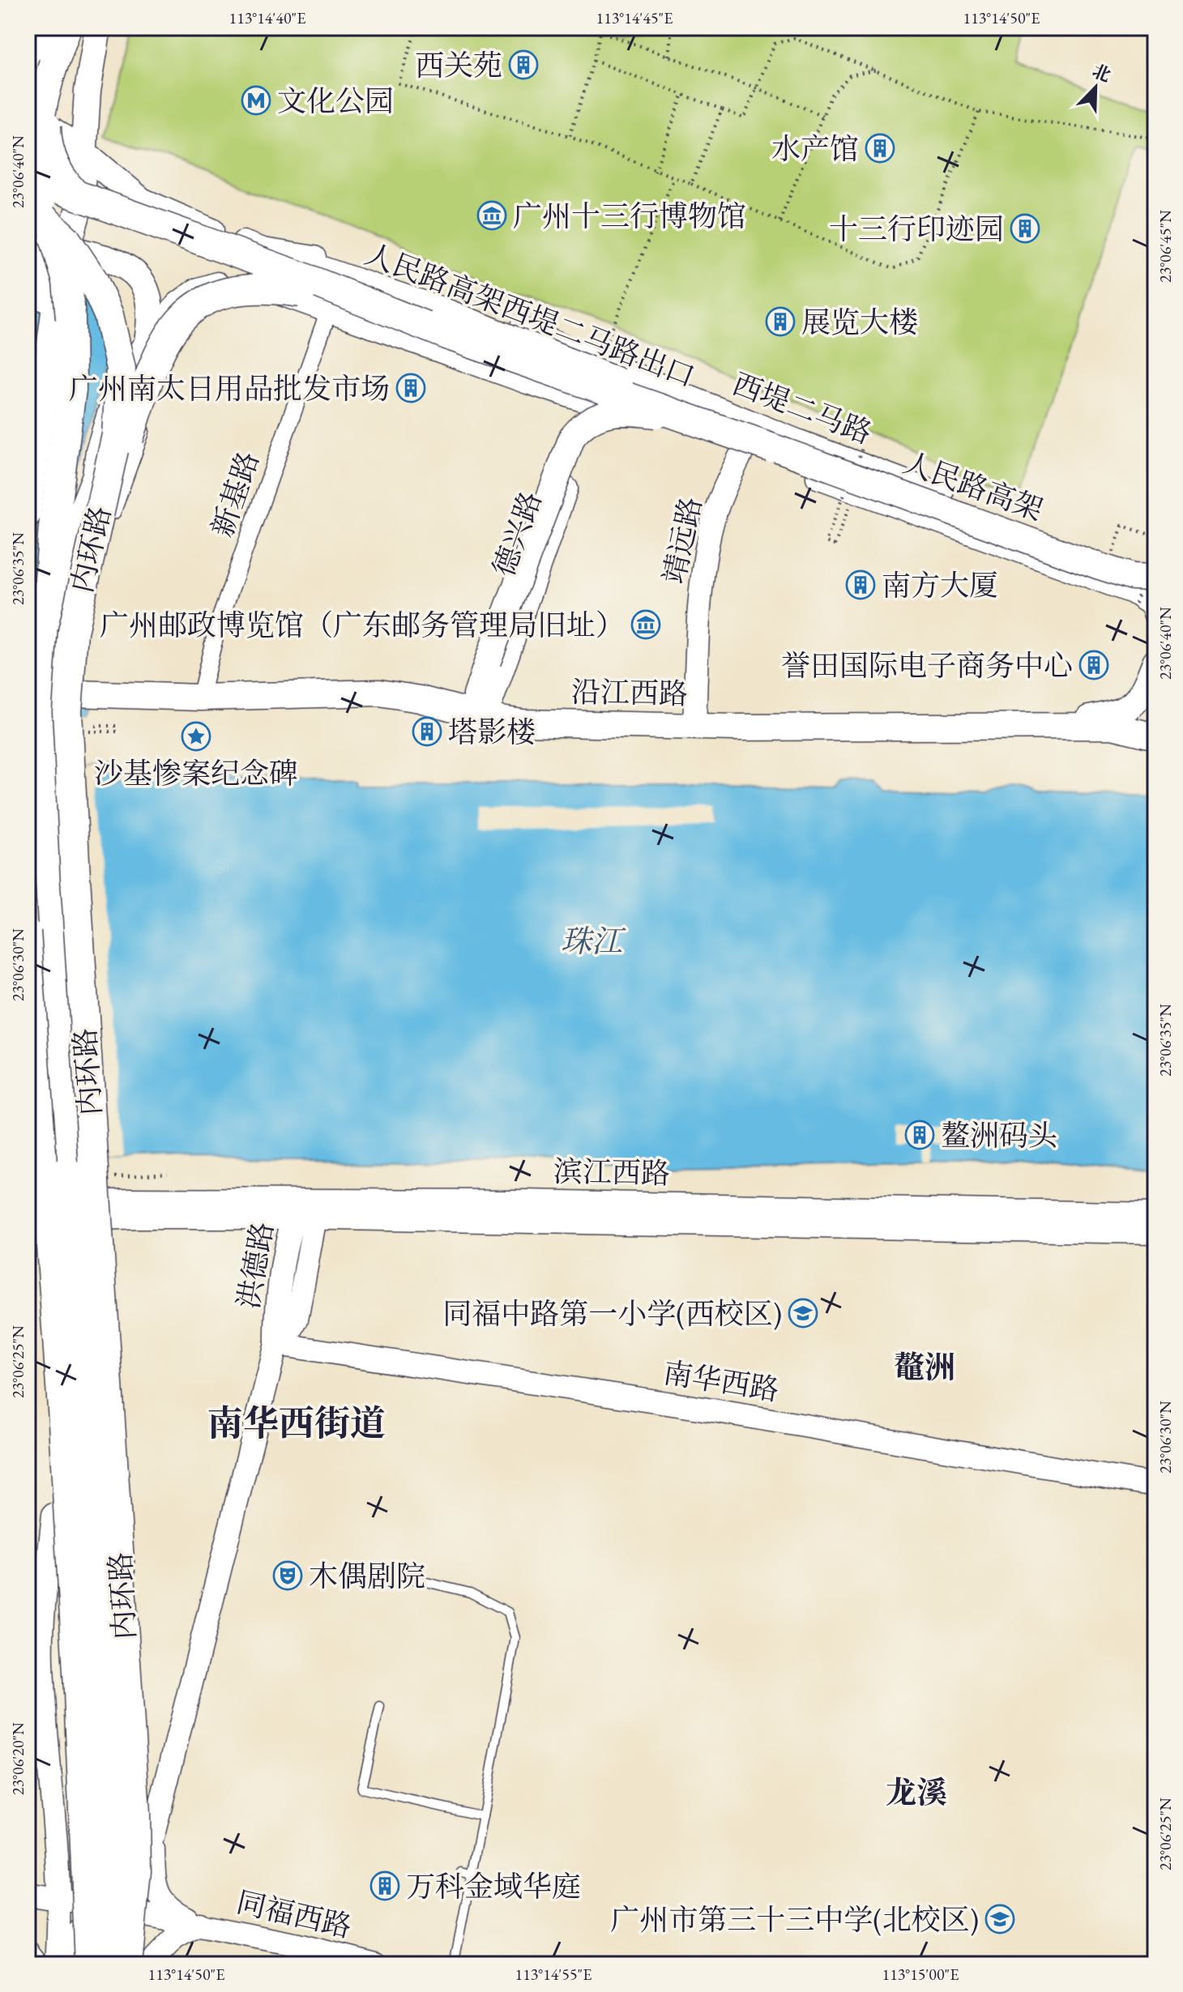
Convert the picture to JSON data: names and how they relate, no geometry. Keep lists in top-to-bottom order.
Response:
{
  "streets": {
    "highway": ["内环路"],
    "main road": [
      "人民路高架西堤二马路出口",
      "西堤二马路",
      "人民路高架",
      "德兴路",
      "靖远路",
      "沿江西路",
      "滨江西路",
      "洪德路",
      "南华西路",
      "同福西路"
    ],
    "street": ["新基路"]
  },
  "crossings": [
    ["人民路高架西堤二马路出口", "西堤二马路"],
    ["人民路高架西堤二马路出口", "人民路高架"],
    ["人民路高架西堤二马路出口", "靖远路"],
    ["西堤二马路", "人民路高架"],
    ["西堤二马路", "新基路"],
    ["西堤二马路", "德兴路"],
    ["西堤二马路", "靖远路"],
    ["人民路高架", "靖远路"],
    ["新基路", "沿江西路"],
    ["德兴路", "沿江西路"],
    ["靖远路", "沿江西路"],
    ["内环路", "沿江西路"],
    ["滨江西路", "洪德路"],
    ["洪德路", "南华西路"]
  ],
  "districts": ["鼇洲", "南华西街道", "龙溪"],
  "water": ["珠江"],
  "places": {
    "building": [
      "西关苑",
      "水产馆",
      "十三行印迹园",
      "展览大楼",
      "广州南太日用品批发市场",
      "南方大厦",
      "誉田国际电子商务中心",
      "塔影楼",
      "鳌洲码头",
      "万科金域华庭"
    ],
    "metro station": ["文化公园"],
    "museum": ["广州十三行博物馆", "广州邮政博览馆（广东邮务管理局旧址）"],
    "place": ["沙基惨案纪念碑"],
    "school or university": ["同福中路第一小学(西校区)", "广州市第三十三中学(北校区)"],
    "theatre": ["木偶剧院"]
  },
  "north": "top right",
  "coordinates": [
    "113°14'40\"E",
    "113°14'45\"E",
    "113°14'50\"E",
    "23°06'40\"N",
    "23°06'45\"N",
    "23°06'35\"N",
    "23°06'30\"N",
    "23°06'25\"N",
    "23°06'20\"N",
    "113°14'55\"E",
    "113°15'00\"E"
  ]
}
